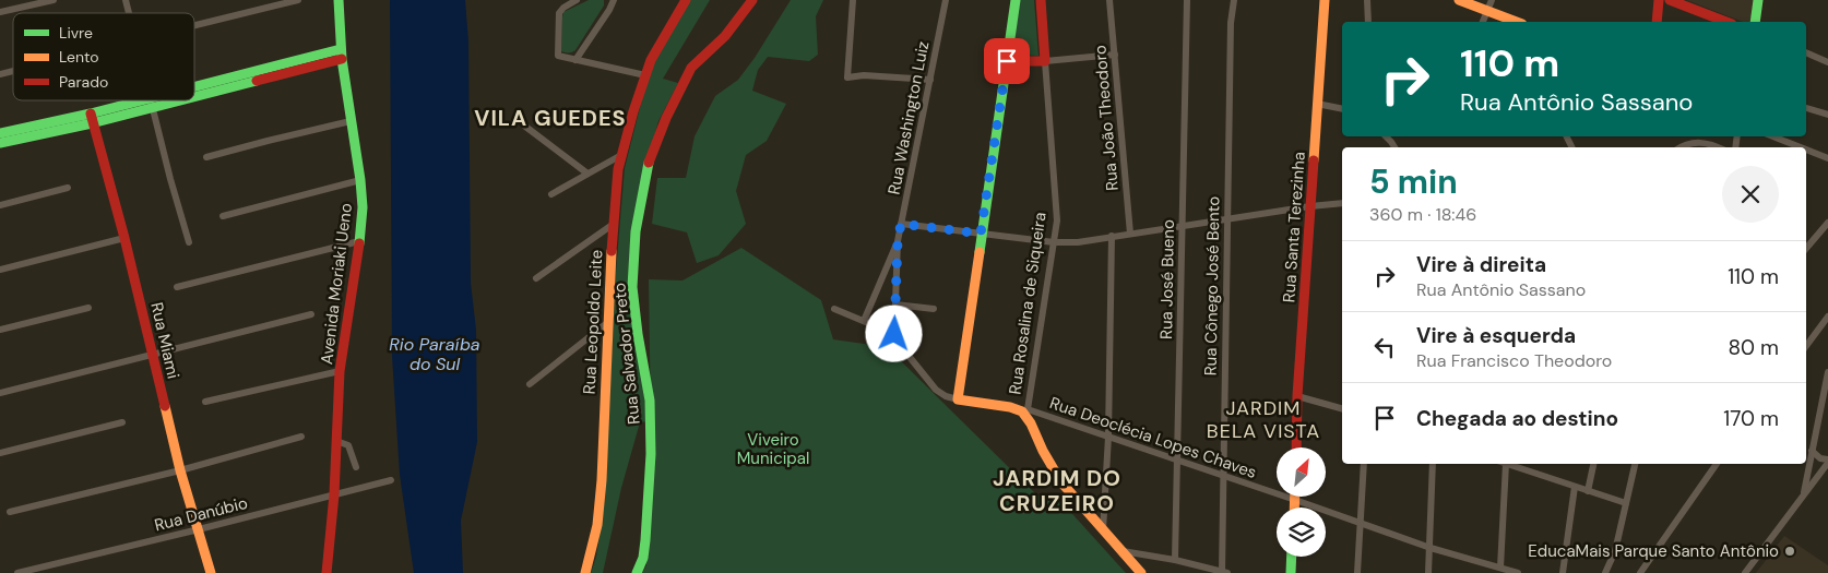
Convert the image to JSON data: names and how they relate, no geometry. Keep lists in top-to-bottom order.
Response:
{
  "streets": {
    "street": [
      "Rua Washington Luiz",
      "Rua João Theodoro",
      "Rua Santa Terezinha",
      "Rua José Bueno",
      "Avenida Moriaki Ueno",
      "Rua Cônego José Bento",
      "Rua Rosalina de Siqueira",
      "Rua Leopoldo Leite",
      "Rua Miami",
      "Rua Salvador Preto",
      "Rua Deoclécia Lopes Chaves",
      "Rua Danúbio"
    ]
  },
  "crossings": [
    ["Rua José Bueno", "Rua Deoclécia Lopes Chaves"],
    ["Avenida Moriaki Ueno", "Rua Danúbio"],
    ["Rua Cônego José Bento", "Rua Deoclécia Lopes Chaves"],
    ["Rua Rosalina de Siqueira", "Rua Deoclécia Lopes Chaves"],
    ["Rua Miami", "Rua Danúbio"]
  ],
  "districts": ["VILA GUEDES", "JARDIM BELA VISTA", "JARDIM DO CRUZEIRO"],
  "water": ["Rio Paraíba do Sul"],
  "parks": ["Viveiro Municipal"],
  "places": ["EducaMais Parque Santo Antônio"],
  "legend": ["Livre", "Lento", "Parado"],
  "north": "top right",
  "page": {
    "turn": ["110 m", "Rua Antônio Sassano"],
    "heading": ["5 min", "360 m · 18:46"],
    "list": [
      {
        "name": "Vire à direita",
        "note": "Rua Antônio Sassano",
        "value": "110 m"
      },
      {
        "name": "Vire à esquerda",
        "note": "Rua Francisco Theodoro",
        "value": "80 m"
      },
      {
        "name": "Chegada ao destino",
        "value": "170 m"
      }
    ]
  }
}
